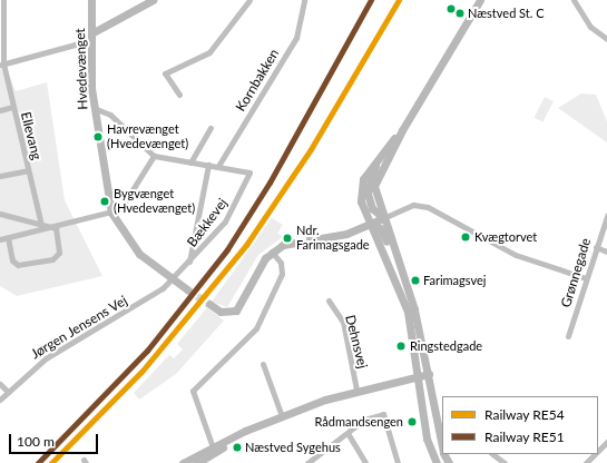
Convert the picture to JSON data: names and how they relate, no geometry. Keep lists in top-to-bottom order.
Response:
{
  "streets": {
    "main road": ["Hvedevænget"],
    "street": [
      "Kornbakken",
      "Ellevang",
      "Bækkevej",
      "Grønnegade",
      "Jørgen Jensens Vej",
      "Dehnsvej"
    ]
  },
  "crossings": [
    ["Hvedevænget", "Bækkevej"],
    ["Hvedevænget", "Jørgen Jensens Vej"],
    ["Kornbakken", "Bækkevej"],
    ["Bækkevej", "Jørgen Jensens Vej"]
  ],
  "places": [
    "Næstved St. C",
    "Havrevænget (Hvedevænget)",
    "Bygvænget (Hvedevænget)",
    "Kvægtorvet",
    "Ndr. Farimagsgade",
    "Farimagsvej",
    "Ringstedgade",
    "Rådmandsengen",
    "Næstved Sygehus"
  ],
  "lines": ["rail line RE54", "rail line RE51"],
  "legend": ["Railway RE54", "Railway RE51"],
  "scale_bar": "100 m"
}
